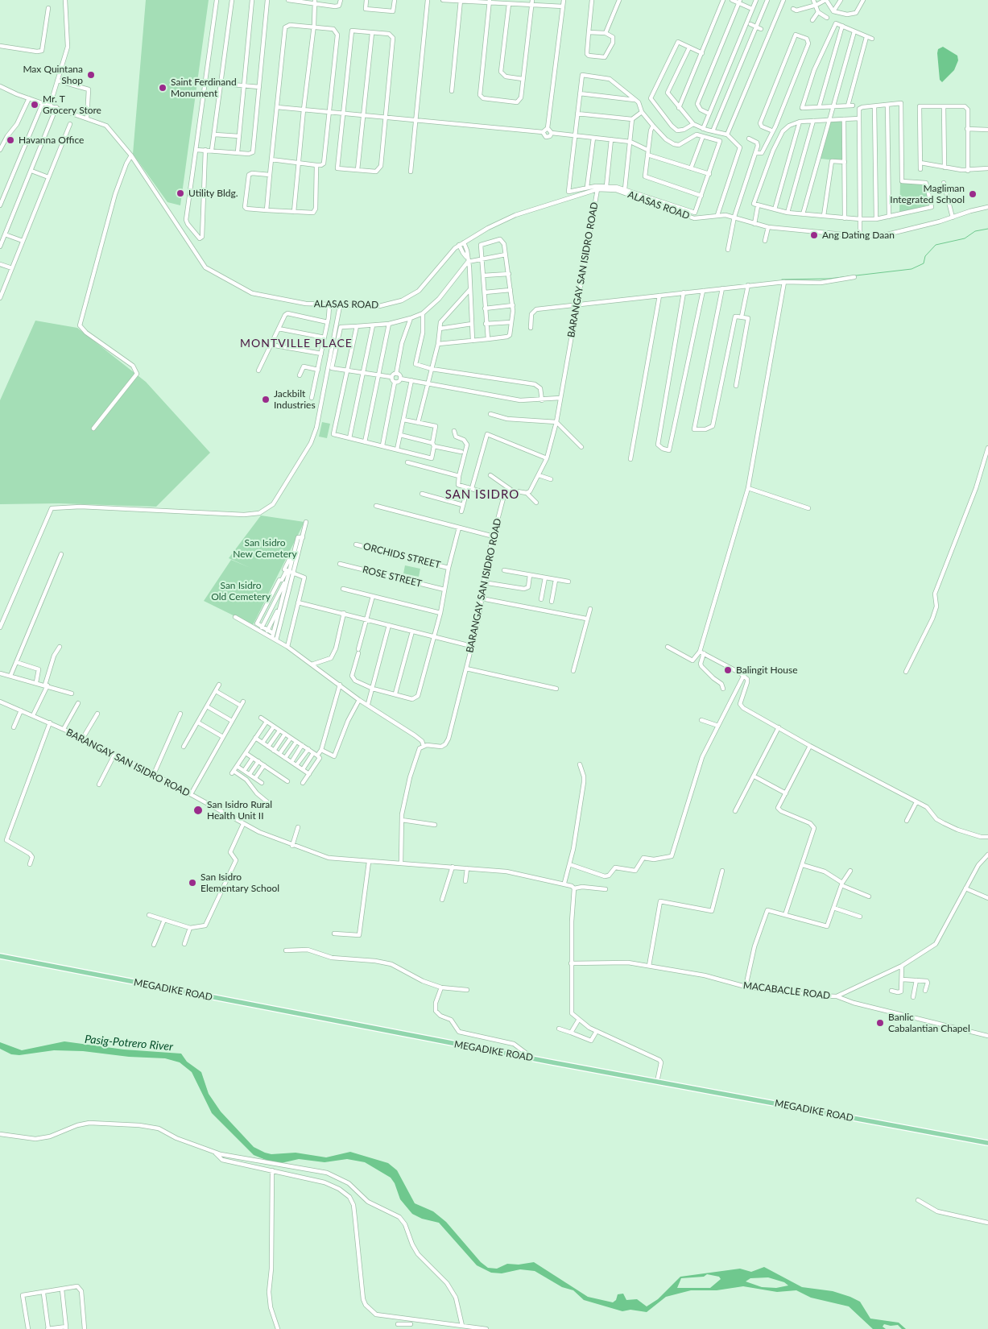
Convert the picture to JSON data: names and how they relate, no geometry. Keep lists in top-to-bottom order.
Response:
{
  "streets": {
    "main road": ["MEGADIKE ROAD"],
    "street": [
      "ALASAS ROAD",
      "BARANGAY SAN ISIDRO ROAD",
      "ORCHIDS STREET",
      "ROSE STREET",
      "MACABACLE ROAD"
    ]
  },
  "crossings": [
    ["ALASAS ROAD", "BARANGAY SAN ISIDRO ROAD"]
  ],
  "districts": ["MONTVILLE PLACE", "SAN ISIDRO"],
  "water": ["Pasig-Potrero River"],
  "parks": ["San Isidro New Cemetery", "San Isidro Old Cemetery"],
  "places": [
    "Max Quintana Shop",
    "Saint Ferdinand Monument",
    "Mr. T Grocery Store",
    "Havanna Office",
    "Utility Bldg.",
    "Magliman Integrated School",
    "Ang Dating Daan",
    "Jackbilt Industries",
    "Balingit House",
    "San Isidro Rural Health Unit II",
    "San Isidro Elementary School",
    "Banlic Cabalantian Chapel"
  ]
}
